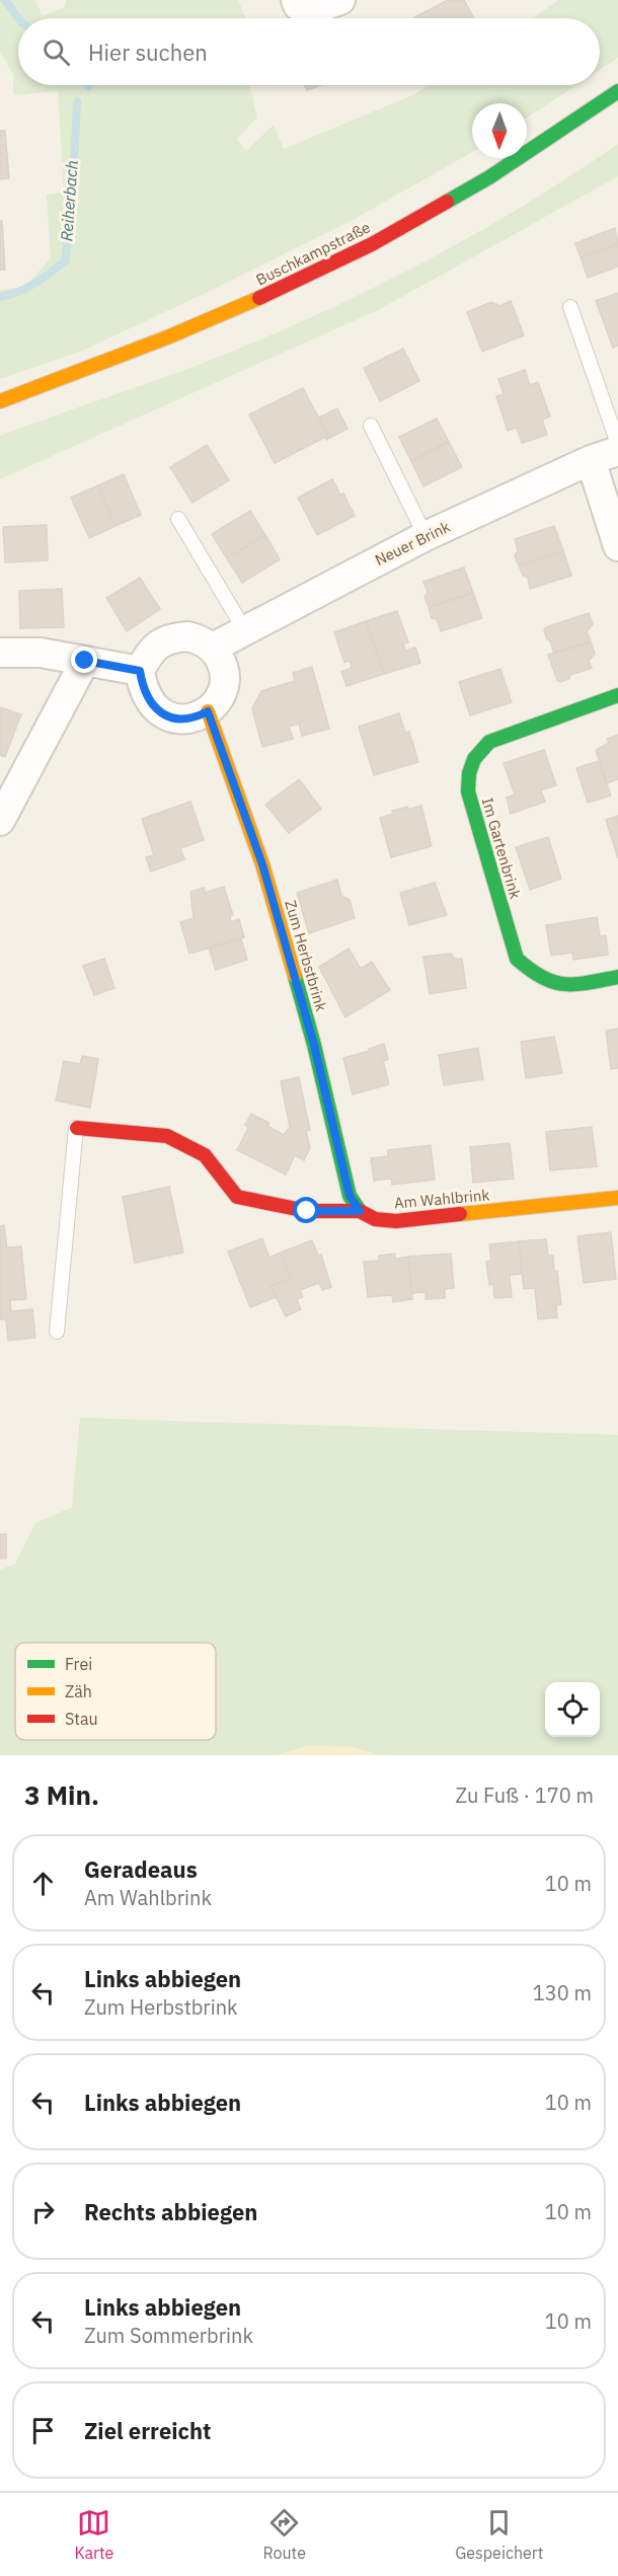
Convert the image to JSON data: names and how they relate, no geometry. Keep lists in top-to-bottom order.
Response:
{
  "streets": {
    "street": [
      "Buschkampstraße",
      "Neuer Brink",
      "Im Gartenbrink",
      "Zum Herbstbrink",
      "Am Wahlbrink"
    ]
  },
  "crossings": [
    ["Neuer Brink", "Zum Herbstbrink"],
    ["Zum Herbstbrink", "Am Wahlbrink"]
  ],
  "water": ["Reiherbach"],
  "legend": ["Frei", "Zäh", "Stau"],
  "north": "bottom",
  "page": {
    "search": "Hier suchen",
    "heading": ["3 Min.", "Zu Fuß · 170 m"],
    "list": [
      ["Geradeaus", "Am Wahlbrink", "10 m"],
      ["Links abbiegen", "Zum Herbstbrink", "130 m"],
      ["Links abbiegen", "10 m"],
      ["Rechts abbiegen", "10 m"],
      ["Links abbiegen", "Zum Sommerbrink", "10 m"],
      "Ziel erreicht"
    ],
    "nav": ["Karte", "Route", "Gespeichert"]
  }
}
